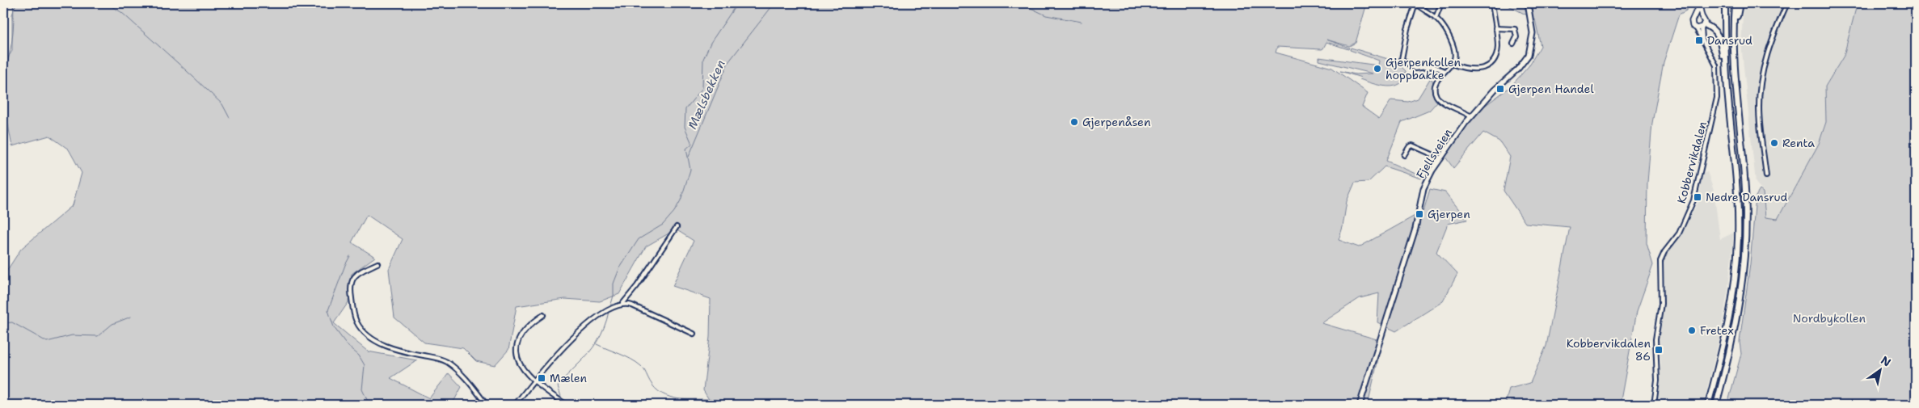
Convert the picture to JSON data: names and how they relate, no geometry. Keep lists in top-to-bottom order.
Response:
{
  "streets": {
    "main road": ["Fjellsveien"],
    "street": ["Kobbervikdalen"]
  },
  "water": ["Mælsbekken"],
  "parks": ["Nordbykollen"],
  "places": {
    "transit": [
      "Dansrud",
      "Gjerpen Handel",
      "Nedre Dansrud",
      "Gjerpen",
      "Kobbervikdalen 86",
      "Mælen"
    ],
    "other": [
      "Gjerpenkollen hoppbakke",
      "Gjerpenåsen",
      "Renta",
      "Fretex"
    ]
  },
  "north": "top right"
}
